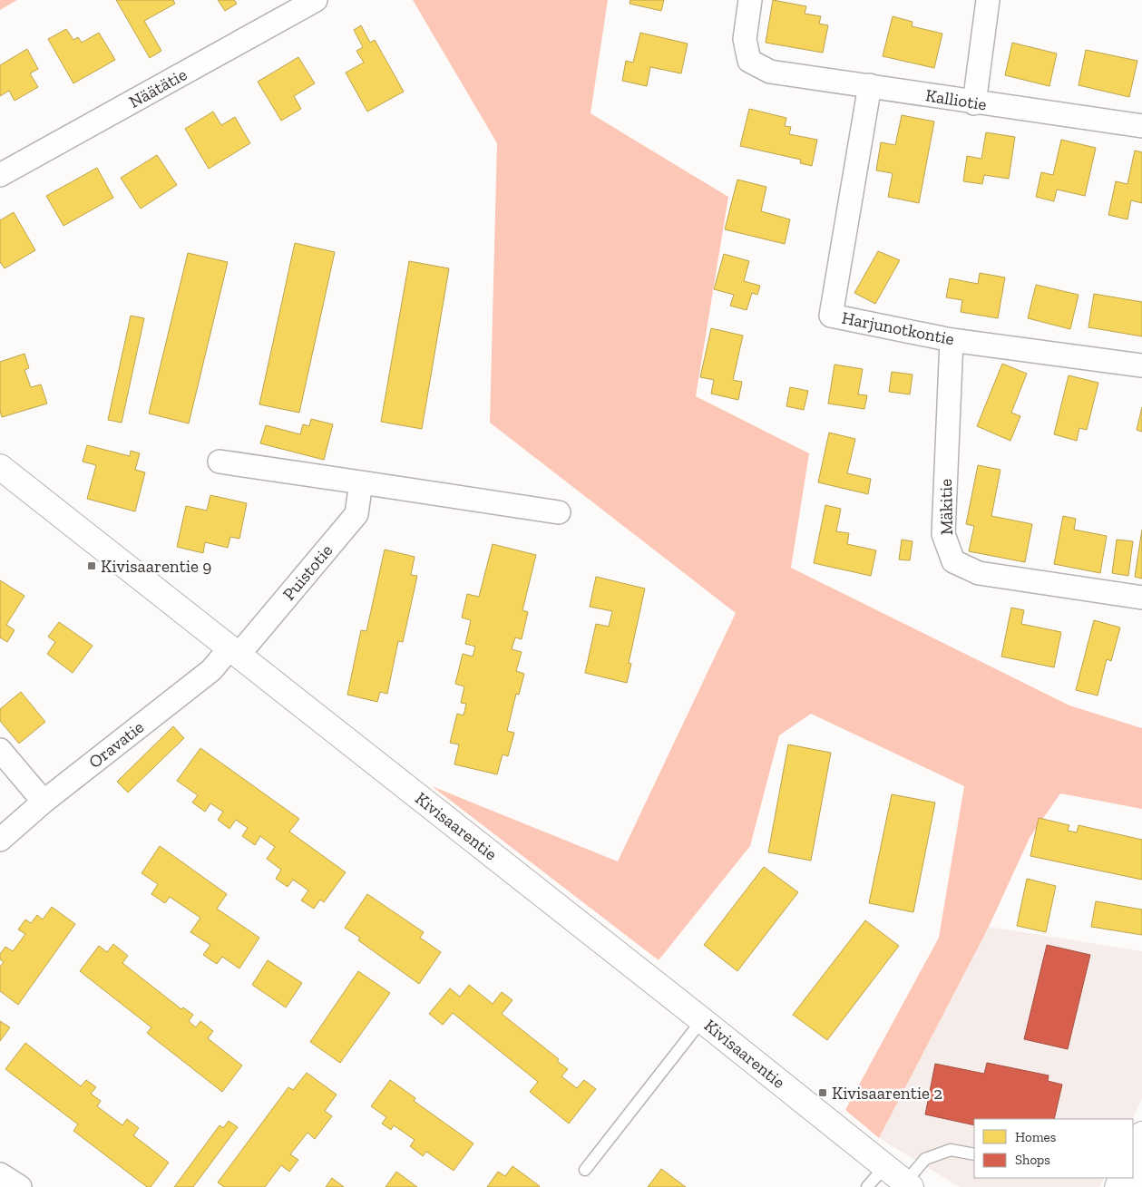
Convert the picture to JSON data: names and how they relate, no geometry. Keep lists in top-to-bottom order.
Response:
{
  "streets": {
    "street": [
      "Näätätie",
      "Kalliotie",
      "Harjunotkontie",
      "Mäkitie",
      "Puistotie",
      "Oravatie",
      "Kivisaarentie"
    ]
  },
  "crossings": [
    ["Kalliotie", "Harjunotkontie"],
    ["Harjunotkontie", "Mäkitie"],
    ["Puistotie", "Oravatie"],
    ["Puistotie", "Kivisaarentie"],
    ["Oravatie", "Kivisaarentie"]
  ],
  "places": {
    "transit": ["Kivisaarentie 9", "Kivisaarentie 2"]
  },
  "legend": ["Homes", "Shops"]
}
